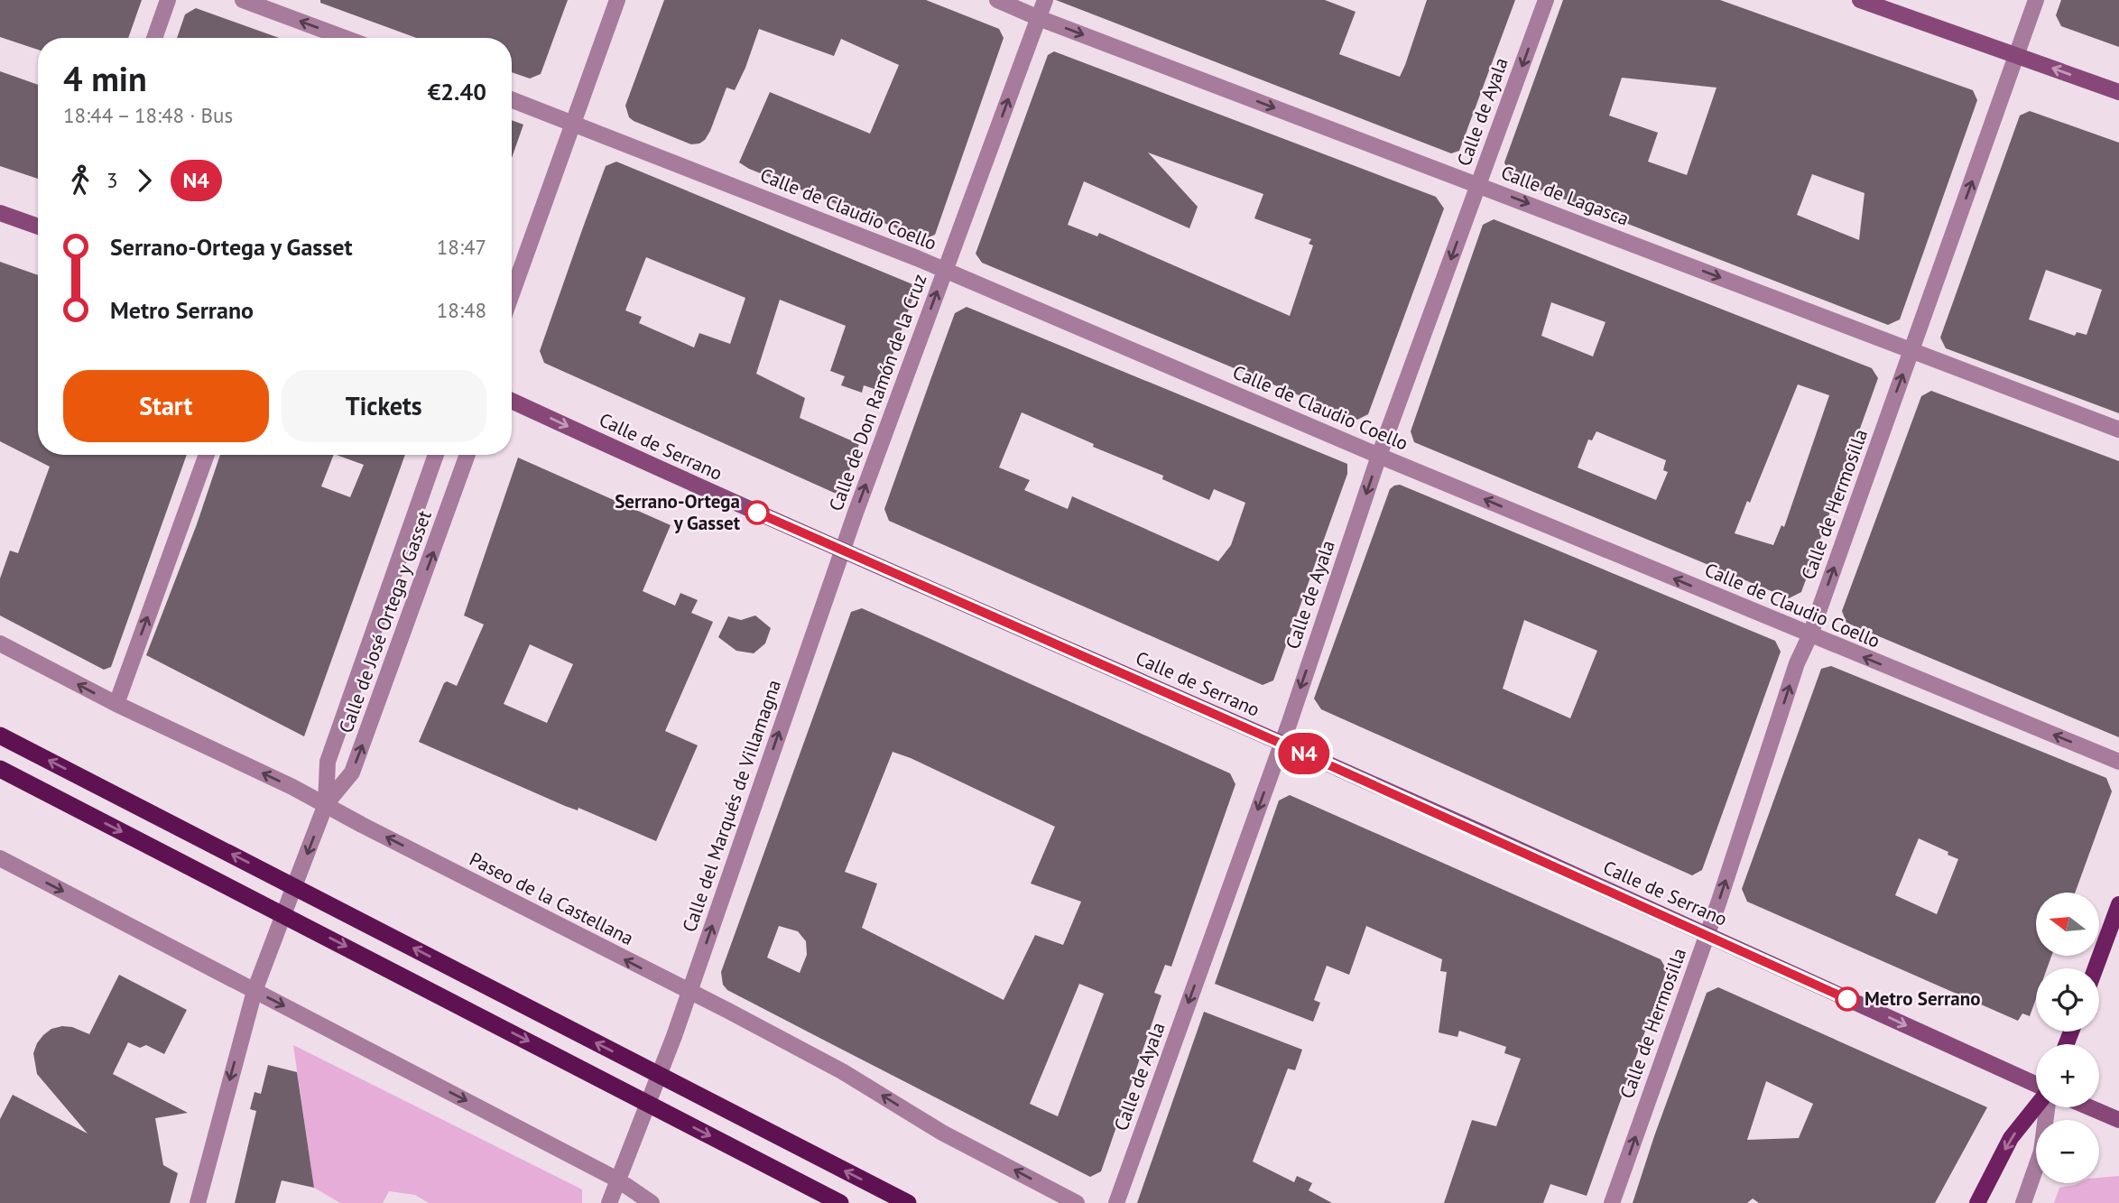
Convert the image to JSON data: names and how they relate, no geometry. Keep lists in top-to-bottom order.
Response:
{
  "streets": {
    "main road": ["Calle de Serrano"],
    "street": [
      "Calle de Ayala",
      "Calle de Lagasca",
      "Calle de Claudio Coello",
      "Calle de Don Ramón de la Cruz",
      "Calle de Hermosilla",
      "Calle de José Ortega y Gasset",
      "Calle del Marqués de Villamagna",
      "Paseo de la Castellana"
    ]
  },
  "crossings": [
    ["Calle de Ayala", "Calle de Lagasca"],
    ["Calle de Ayala", "Calle de Claudio Coello"],
    ["Calle de Ayala", "Calle de Serrano"],
    ["Calle de Lagasca", "Calle de Don Ramón de la Cruz"],
    ["Calle de Lagasca", "Calle de Hermosilla"],
    ["Calle de Claudio Coello", "Calle de Don Ramón de la Cruz"],
    ["Calle de Claudio Coello", "Calle de Hermosilla"],
    ["Calle de Don Ramón de la Cruz", "Calle de Serrano"],
    ["Calle de Don Ramón de la Cruz", "Calle del Marqués de Villamagna"],
    ["Calle de Serrano", "Calle de Hermosilla"],
    ["Calle de Serrano", "Calle del Marqués de Villamagna"],
    ["Calle de José Ortega y Gasset", "Paseo de la Castellana"],
    ["Calle del Marqués de Villamagna", "Paseo de la Castellana"]
  ],
  "one_way": [
    "Calle de Ayala",
    "Calle de Lagasca",
    "Calle de Claudio Coello",
    "Calle de Don Ramón de la Cruz",
    "Calle de Serrano",
    "Calle de Hermosilla",
    "Calle del Marqués de Villamagna",
    "Paseo de la Castellana"
  ],
  "places": ["Serrano-Ortega y Gasset", "Metro Serrano"],
  "lines": ["bus line N4"],
  "north": "left",
  "page": {
    "on_map": "N4",
    "heading": ["4 min", "18:44 – 18:48 · Bus", "€2.40"],
    "legs": ["3", "N4"],
    "list": [
      {
        "name": "Serrano-Ortega y Gasset",
        "value": "18:47"
      },
      {
        "name": "Metro Serrano",
        "value": "18:48"
      }
    ],
    "buttons": ["Start", "Tickets"],
    "map_buttons": ["+", "−"]
  }
}
